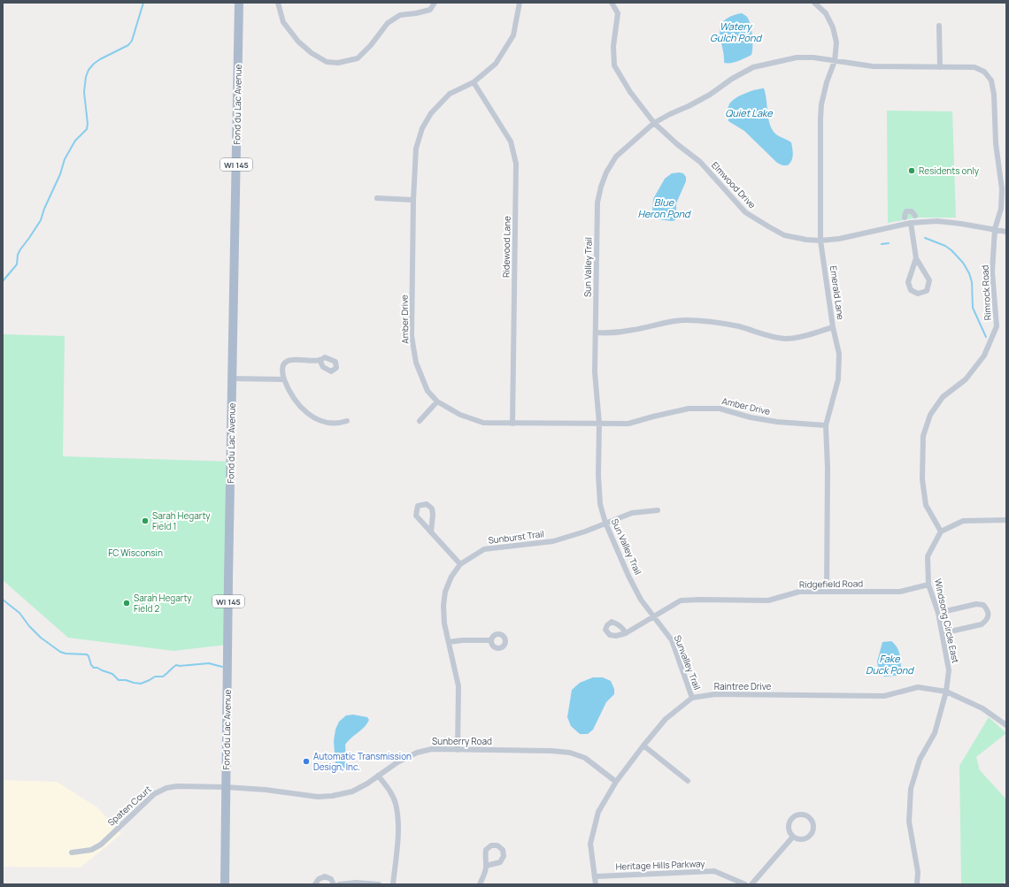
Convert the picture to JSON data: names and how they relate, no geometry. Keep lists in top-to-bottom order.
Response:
{
  "streets": {
    "main road": ["Fond du Lac Avenue", "WI 145"],
    "street": [
      "Elmwood Drive",
      "Ridewood Lane",
      "Sun Valley Trail",
      "Emerald Lane",
      "Rimrock Road",
      "Amber Drive",
      "Sunburst Trail",
      "Ridgefield Road",
      "Windsong Circle East",
      "Sunvalley Trail",
      "Raintree Drive",
      "Sunberry Road",
      "Spaten Court",
      "Heritage Hills Parkway"
    ]
  },
  "crossings": [
    ["Fond du Lac Avenue", "Sunberry Road"],
    ["Fond du Lac Avenue", "Spaten Court"],
    ["Elmwood Drive", "Sun Valley Trail"],
    ["Elmwood Drive", "Emerald Lane"],
    ["Elmwood Drive", "Rimrock Road"],
    ["Ridewood Lane", "Amber Drive"],
    ["Sun Valley Trail", "Emerald Lane"],
    ["Sun Valley Trail", "Rimrock Road"],
    ["Sun Valley Trail", "Amber Drive"],
    ["Sun Valley Trail", "Sunburst Trail"],
    ["Sun Valley Trail", "Ridgefield Road"],
    ["Sun Valley Trail", "Sunvalley Trail"],
    ["Emerald Lane", "Rimrock Road"],
    ["Emerald Lane", "Amber Drive"],
    ["Emerald Lane", "Ridgefield Road"],
    ["Rimrock Road", "Windsong Circle East"],
    ["Sunburst Trail", "Sunberry Road"],
    ["Ridgefield Road", "Windsong Circle East"],
    ["Ridgefield Road", "Sunvalley Trail"],
    ["Windsong Circle East", "Raintree Drive"],
    ["Sunvalley Trail", "Raintree Drive"],
    ["Raintree Drive", "Sunberry Road"],
    ["Raintree Drive", "Heritage Hills Parkway"],
    ["Sunberry Road", "Spaten Court"]
  ],
  "water": [
    "Watery Gulch Pond",
    "Quiet Lake",
    "Blue Heron Pond",
    "Fake Duck Pond"
  ],
  "parks": ["FC Wisconsin"],
  "places": [
    "Residents only",
    "Sarah Hegarty Field 1",
    "Sarah Hegarty Field 2",
    "Automatic Transmission Design, Inc."
  ]
}
